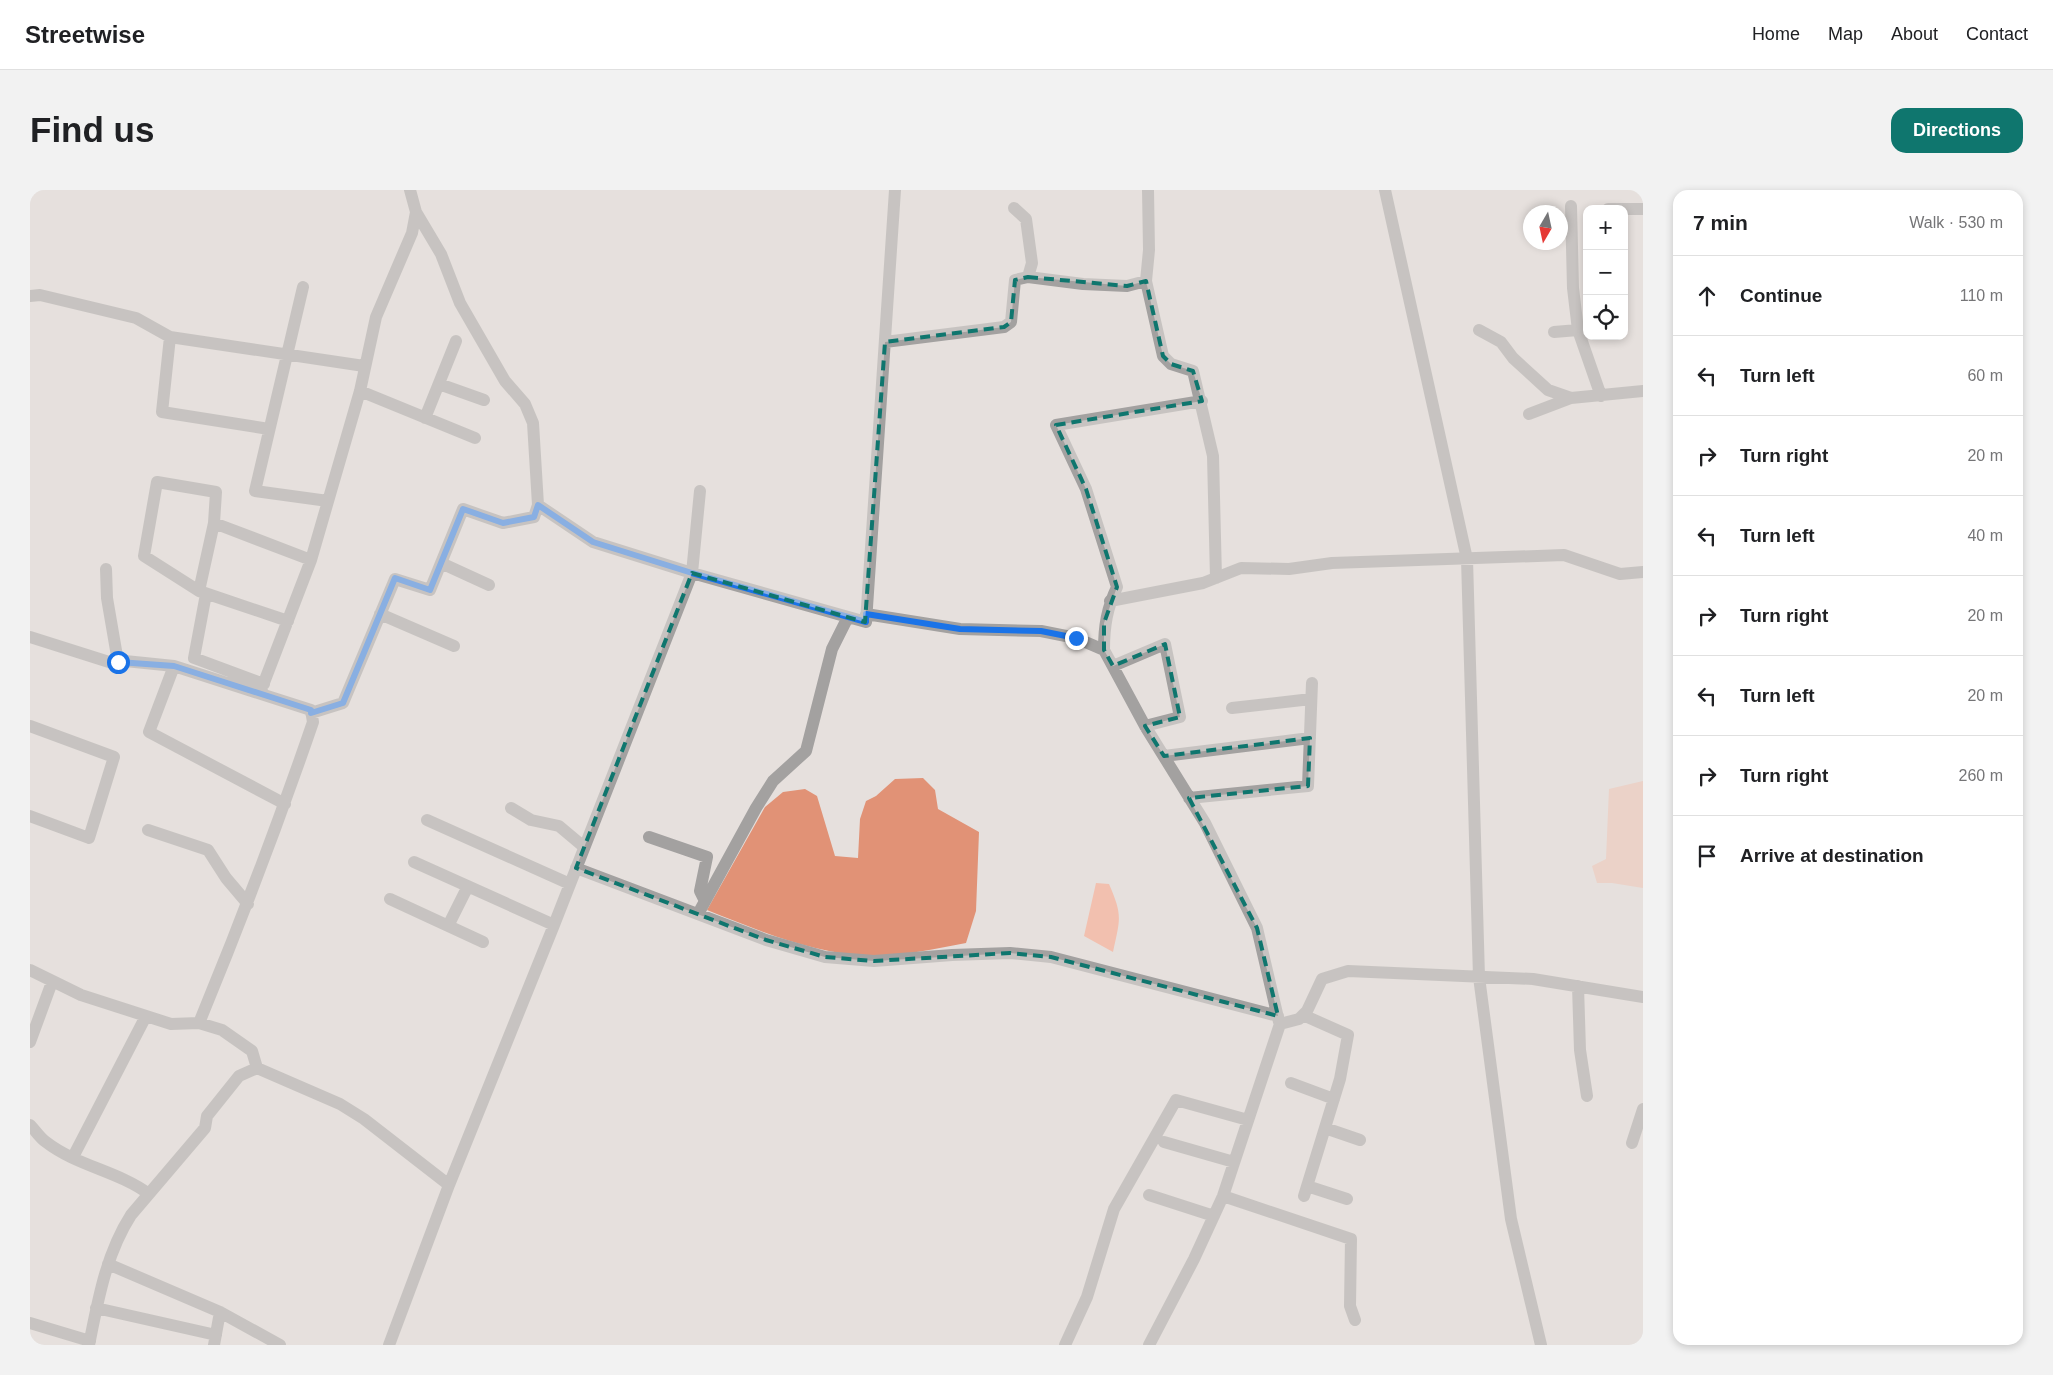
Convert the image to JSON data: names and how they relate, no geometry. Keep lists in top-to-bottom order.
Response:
{
  "north": "bottom",
  "page": {
    "header": "Streetwise",
    "nav": [
      "Home",
      "Map",
      "About",
      "Contact"
    ],
    "buttons": "Directions",
    "title": "Find us",
    "heading": ["7 min", "Walk · 530 m"],
    "map_buttons": ["+", "−"],
    "list": [
      ["Continue", "110 m"],
      ["Turn left", "60 m"],
      ["Turn right", "20 m"],
      ["Turn left", "40 m"],
      ["Turn right", "20 m"],
      ["Turn left", "20 m"],
      ["Turn right", "260 m"],
      "Arrive at destination"
    ]
  }
}
